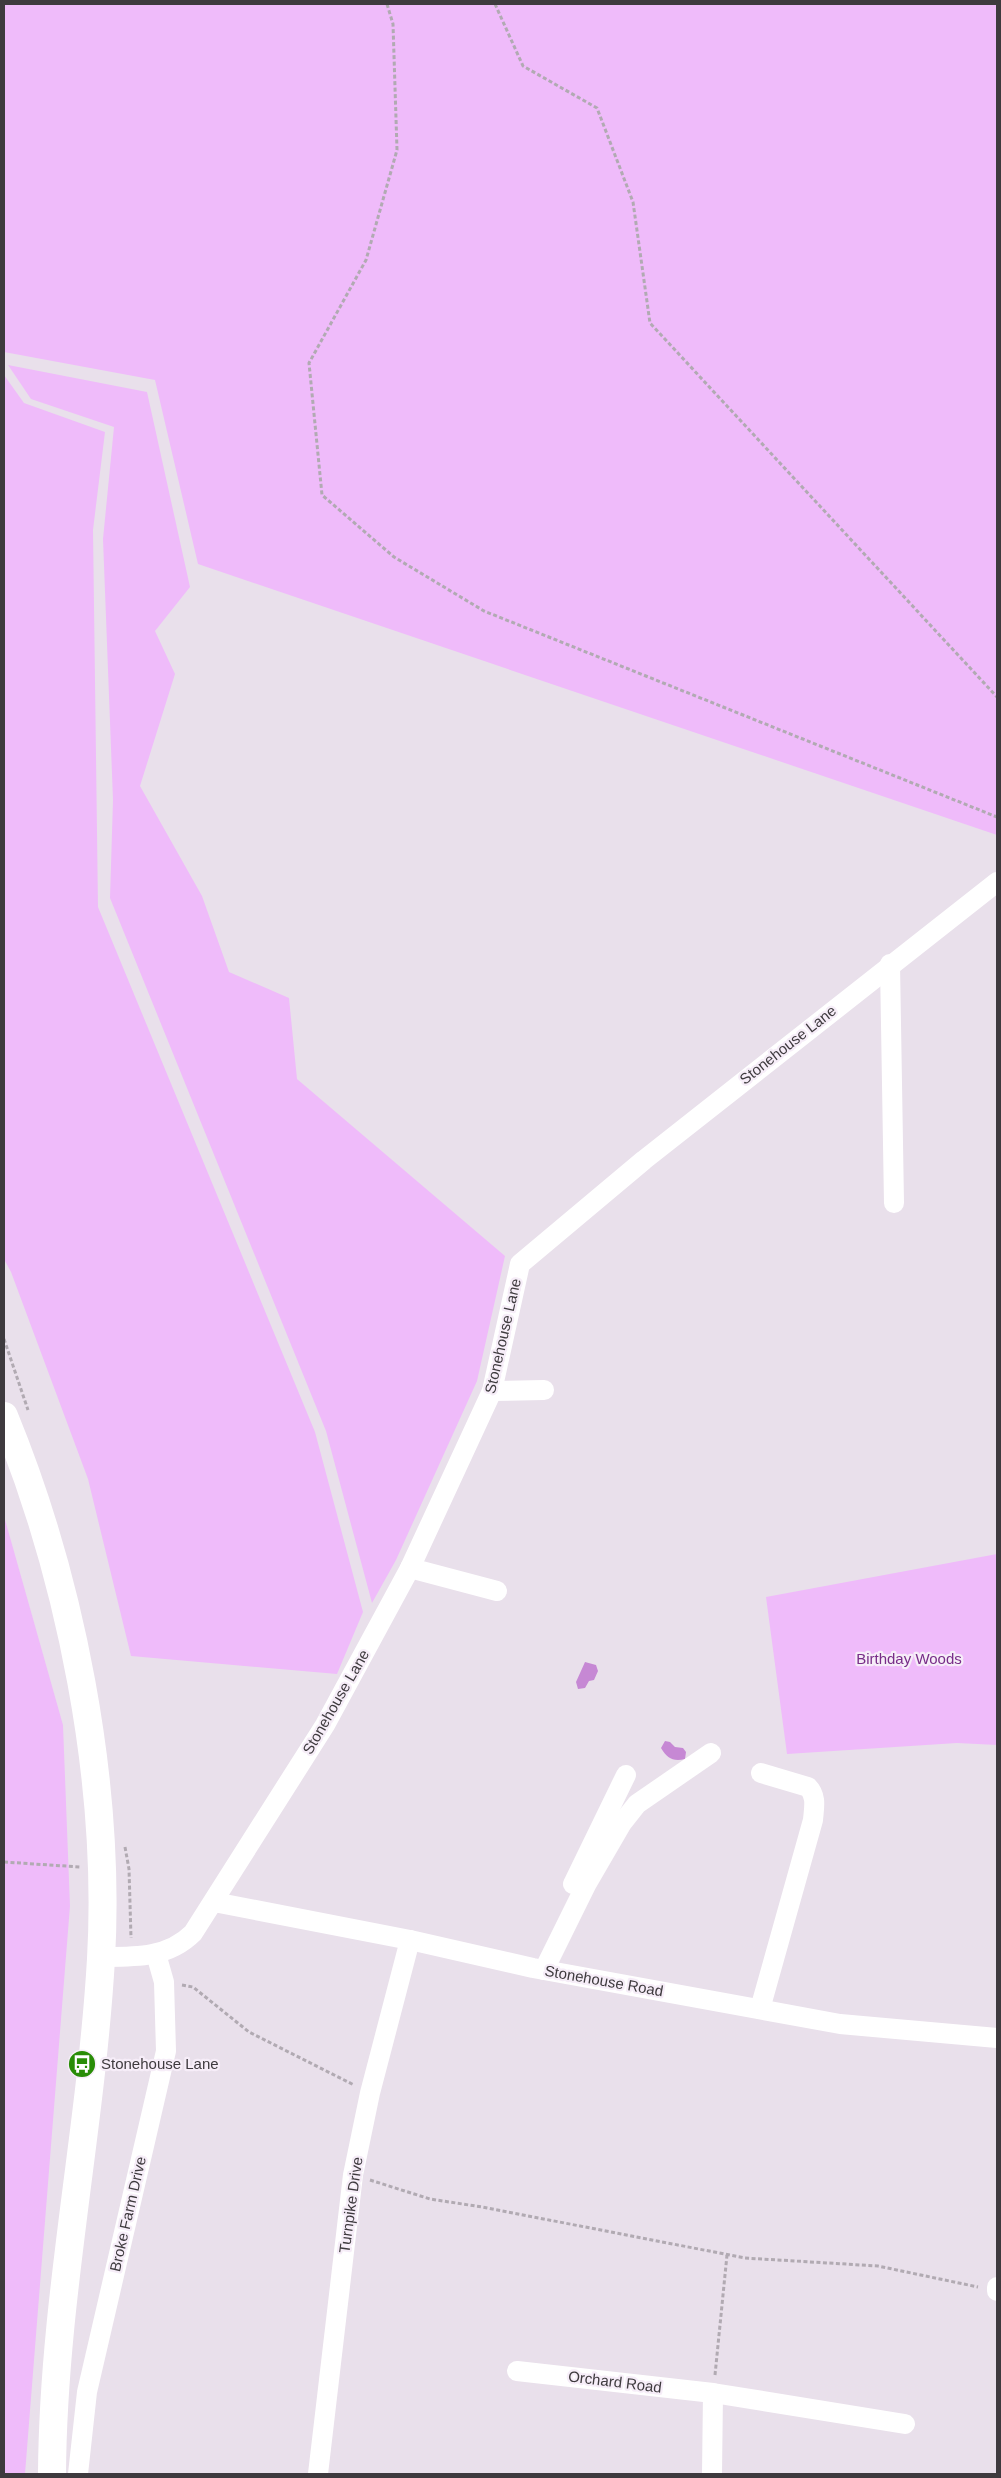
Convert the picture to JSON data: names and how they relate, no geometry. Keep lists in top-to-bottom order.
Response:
{
  "streets": {
    "street": [
      "Stonehouse Lane",
      "Stonehouse Road",
      "Turnpike Drive",
      "Broke Farm Drive",
      "Orchard Road"
    ]
  },
  "crossings": [
    ["Stonehouse Lane", "Stonehouse Road"],
    ["Stonehouse Lane", "Broke Farm Drive"],
    ["Stonehouse Road", "Turnpike Drive"]
  ],
  "parks": ["Birthday Woods"],
  "places": {
    "bus stop": ["Stonehouse Lane"]
  }
}
